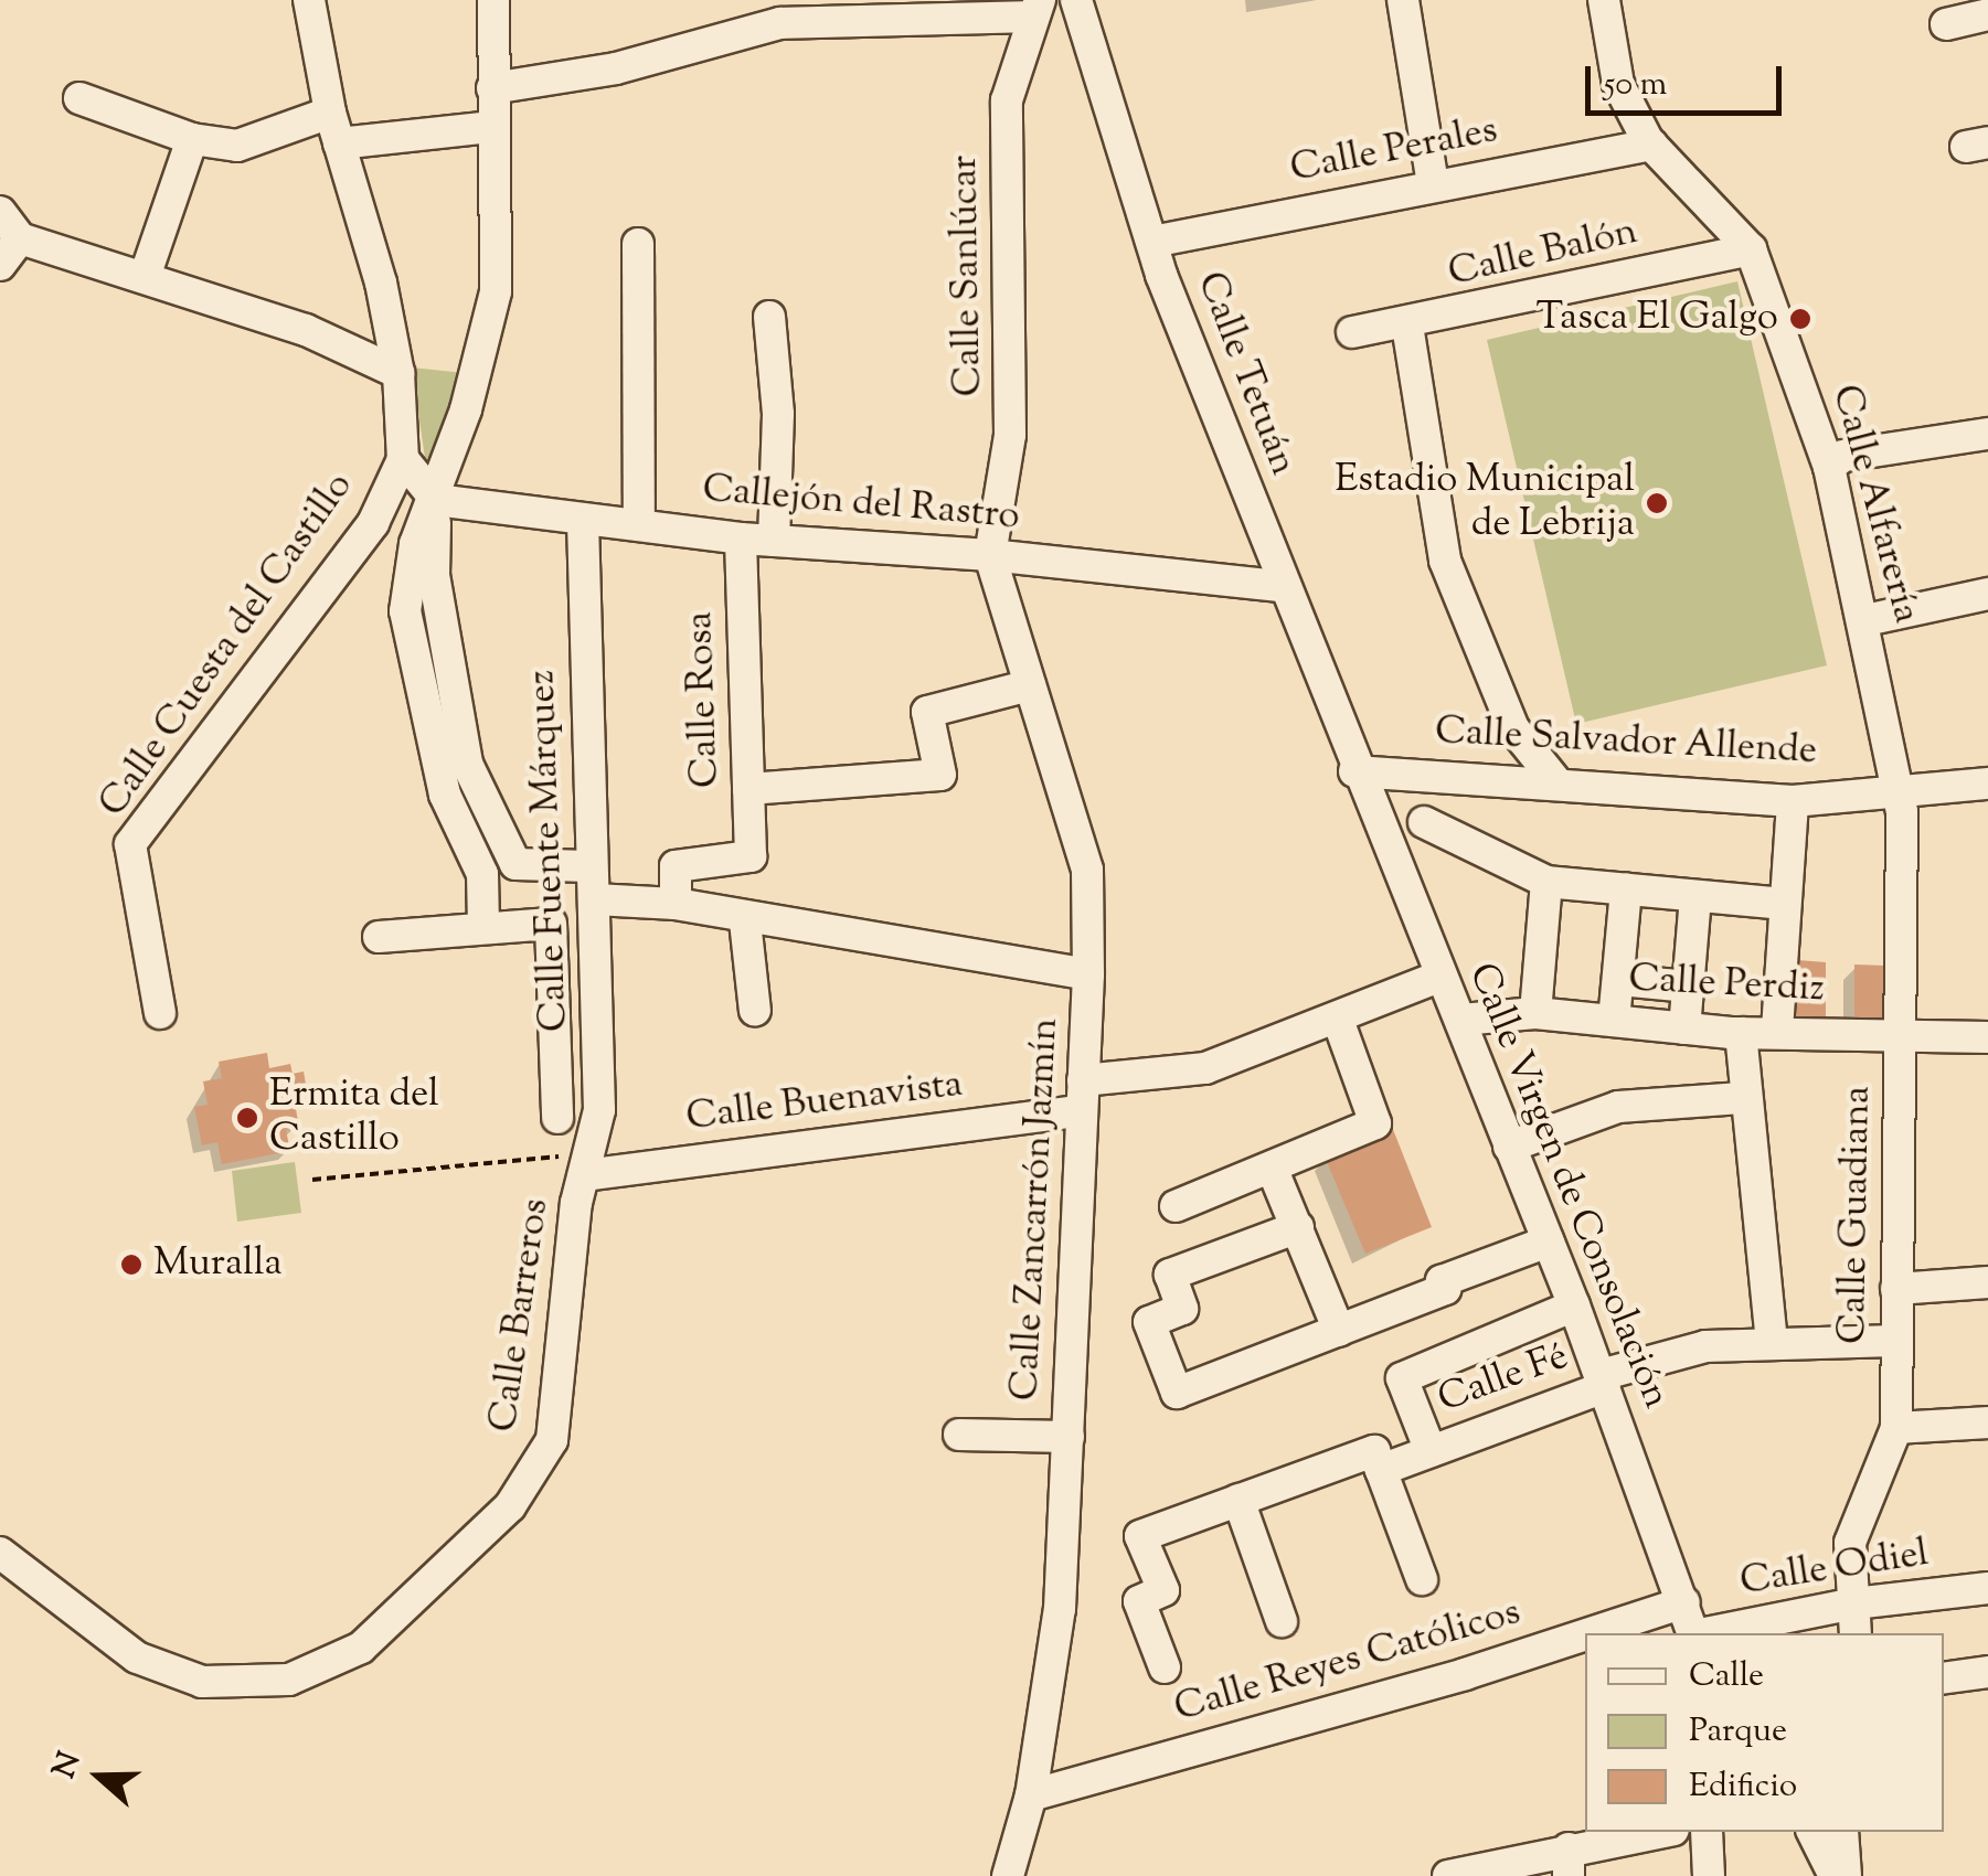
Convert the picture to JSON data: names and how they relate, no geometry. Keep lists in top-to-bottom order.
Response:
{
  "streets": {
    "street": [
      "Calle Perales",
      "Calle Balón",
      "Calle Sanlúcar",
      "Calle Tetuán",
      "Callejón del Rastro",
      "Calle Alfarería",
      "Calle Cuesta del Castillo",
      "Calle Rosa",
      "Calle Salvador Allende",
      "Calle Fuente Márquez",
      "Calle Perdiz",
      "Calle Buenavista",
      "Calle Virgen de Consolación",
      "Calle Zancarrón Jazmín",
      "Calle Guadiana",
      "Calle Barreros",
      "Calle Fé",
      "Calle Odiel",
      "Calle Reyes Católicos"
    ]
  },
  "crossings": [
    ["Calle Perales", "Calle Tetuán"],
    ["Calle Balón", "Calle Alfarería"],
    ["Calle Sanlúcar", "Callejón del Rastro"],
    ["Calle Sanlúcar", "Calle Zancarrón Jazmín"],
    ["Calle Tetuán", "Callejón del Rastro"],
    ["Calle Tetuán", "Calle Salvador Allende"],
    ["Calle Tetuán", "Calle Virgen de Consolación"],
    ["Callejón del Rastro", "Calle Rosa"],
    ["Callejón del Rastro", "Calle Fuente Márquez"],
    ["Callejón del Rastro", "Calle Zancarrón Jazmín"],
    ["Calle Alfarería", "Calle Salvador Allende"],
    ["Calle Alfarería", "Calle Guadiana"],
    ["Calle Salvador Allende", "Calle Virgen de Consolación"],
    ["Calle Salvador Allende", "Calle Guadiana"],
    ["Calle Fuente Márquez", "Calle Buenavista"],
    ["Calle Fuente Márquez", "Calle Barreros"],
    ["Calle Perdiz", "Calle Virgen de Consolación"],
    ["Calle Perdiz", "Calle Guadiana"],
    ["Calle Buenavista", "Calle Zancarrón Jazmín"],
    ["Calle Buenavista", "Calle Barreros"],
    ["Calle Virgen de Consolación", "Calle Fé"],
    ["Calle Virgen de Consolación", "Calle Reyes Católicos"],
    ["Calle Zancarrón Jazmín", "Calle Reyes Católicos"],
    ["Calle Guadiana", "Calle Fé"],
    ["Calle Guadiana", "Calle Odiel"]
  ],
  "places": [
    "Tasca El Galgo",
    "Estadio Municipal de Lebrija",
    "Ermita del Castillo",
    "Muralla"
  ],
  "legend": ["Calle", "Parque", "Edificio"],
  "scale_bar": "50 m",
  "north": "left"
}
